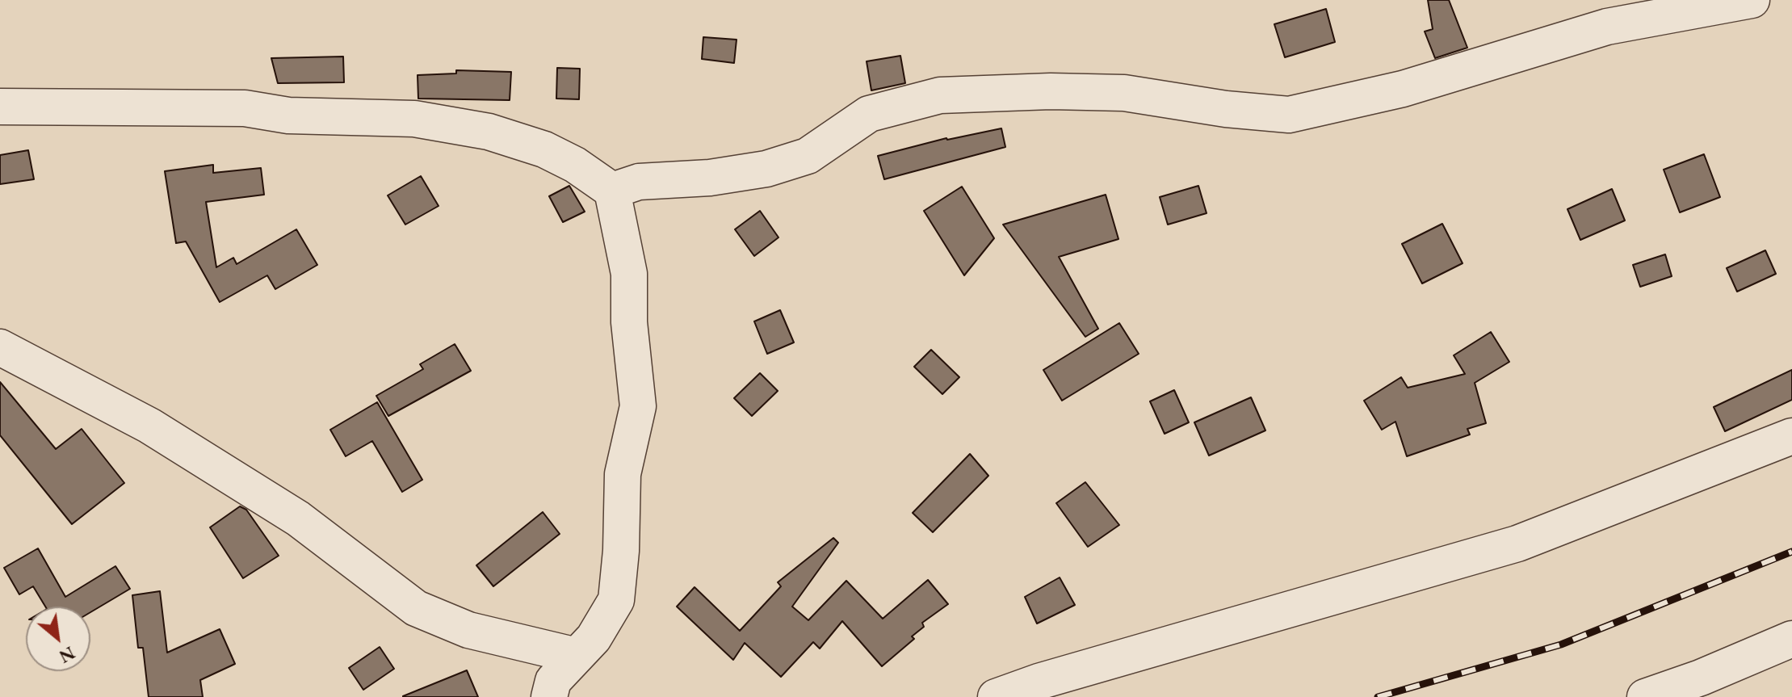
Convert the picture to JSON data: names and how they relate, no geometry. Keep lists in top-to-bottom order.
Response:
{
  "north": "bottom right"
}
